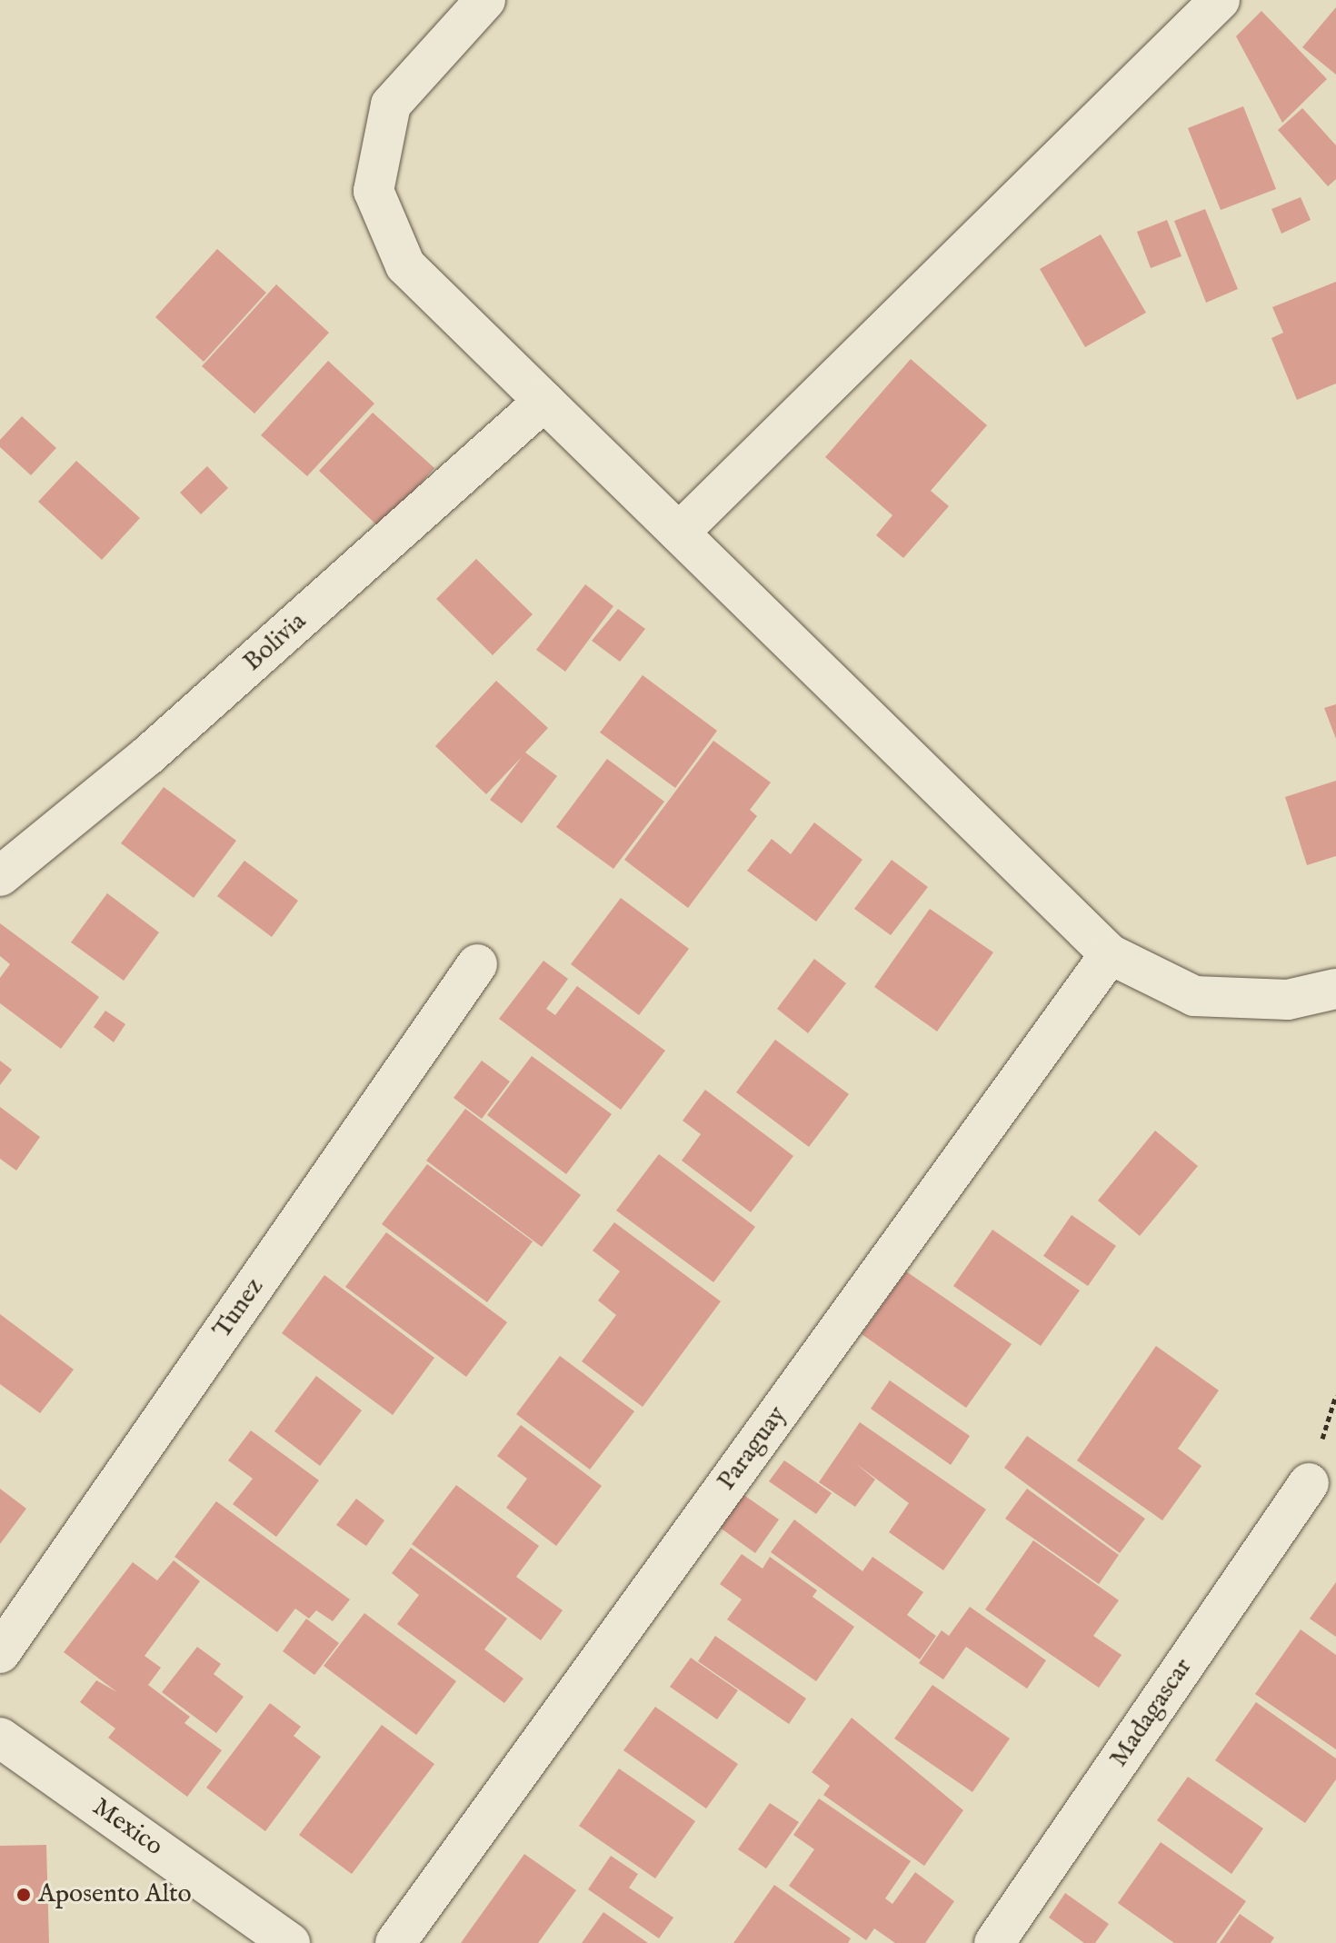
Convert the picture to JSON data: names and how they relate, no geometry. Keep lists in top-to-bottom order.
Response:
{
  "streets": {
    "street": [
      "Bolivia",
      "Tunez",
      "Paraguay",
      "Madagascar",
      "Mexico"
    ]
  },
  "places": ["Aposento Alto"]
}
